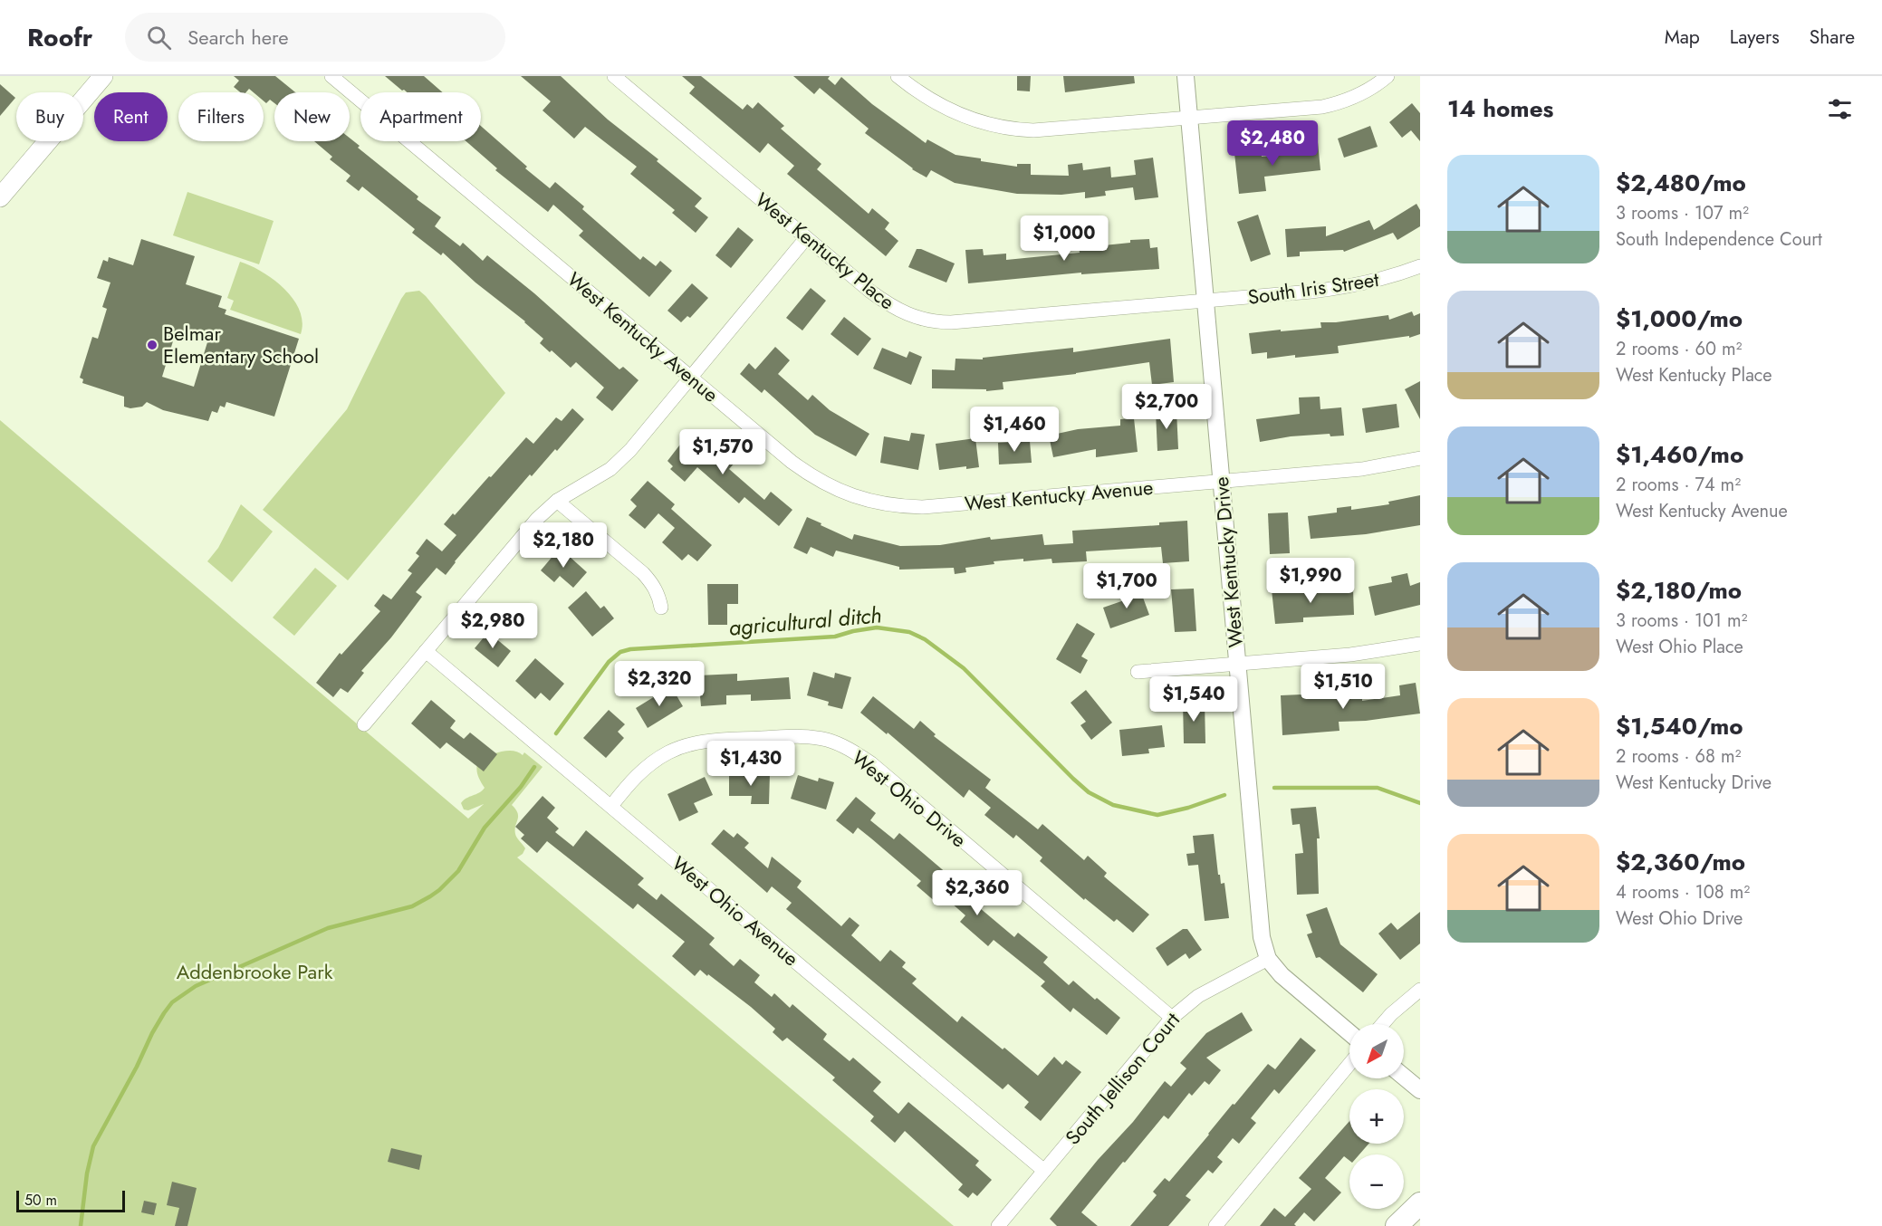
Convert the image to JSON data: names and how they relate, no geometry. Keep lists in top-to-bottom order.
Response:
{
  "streets": {
    "street": [
      "West Kentucky Place",
      "South Iris Street",
      "West Kentucky Avenue",
      "West Kentucky Drive",
      "West Ohio Drive",
      "West Ohio Avenue",
      "South Jellison Court"
    ]
  },
  "crossings": [
    ["West Kentucky Place", "South Iris Street"],
    ["West Kentucky Place", "West Kentucky Drive"],
    ["South Iris Street", "West Kentucky Drive"],
    ["West Kentucky Avenue", "West Kentucky Drive"],
    ["West Kentucky Drive", "South Jellison Court"],
    ["West Ohio Drive", "West Ohio Avenue"],
    ["West Ohio Drive", "South Jellison Court"],
    ["West Ohio Avenue", "South Jellison Court"]
  ],
  "water": ["agricultural ditch"],
  "parks": ["Addenbrooke Park"],
  "places": ["Belmar Elementary School"],
  "scale_bar": "50 m",
  "north": "bottom left",
  "page": {
    "header": "Roofr",
    "search": "Search here",
    "nav": ["Map", "Layers", "Share"],
    "heading": "14 homes",
    "chip": [
      "Buy",
      "Rent",
      "Filters",
      "New",
      "Apartment"
    ],
    "price": [
      "$2,480",
      "$1,000",
      "$2,700",
      "$1,460",
      "$1,570",
      "$2,180",
      "$1,990",
      "$1,700",
      "$2,980",
      "$2,320",
      "$1,510",
      "$1,540",
      "$1,430",
      "$2,360"
    ],
    "list": [
      {
        "name": "$2,480/mo",
        "note": "3 rooms · 107 m² · South Independence Court"
      },
      {
        "name": "$1,000/mo",
        "note": "2 rooms · 60 m² · West Kentucky Place"
      },
      {
        "name": "$1,460/mo",
        "note": "2 rooms · 74 m² · West Kentucky Avenue"
      },
      {
        "name": "$2,180/mo",
        "note": "3 rooms · 101 m² · West Ohio Place"
      },
      {
        "name": "$1,540/mo",
        "note": "2 rooms · 68 m² · West Kentucky Drive"
      },
      {
        "name": "$2,360/mo",
        "note": "4 rooms · 108 m² · West Ohio Drive"
      }
    ],
    "map_buttons": ["+", "−"],
    "scale": "50 m"
  }
}
